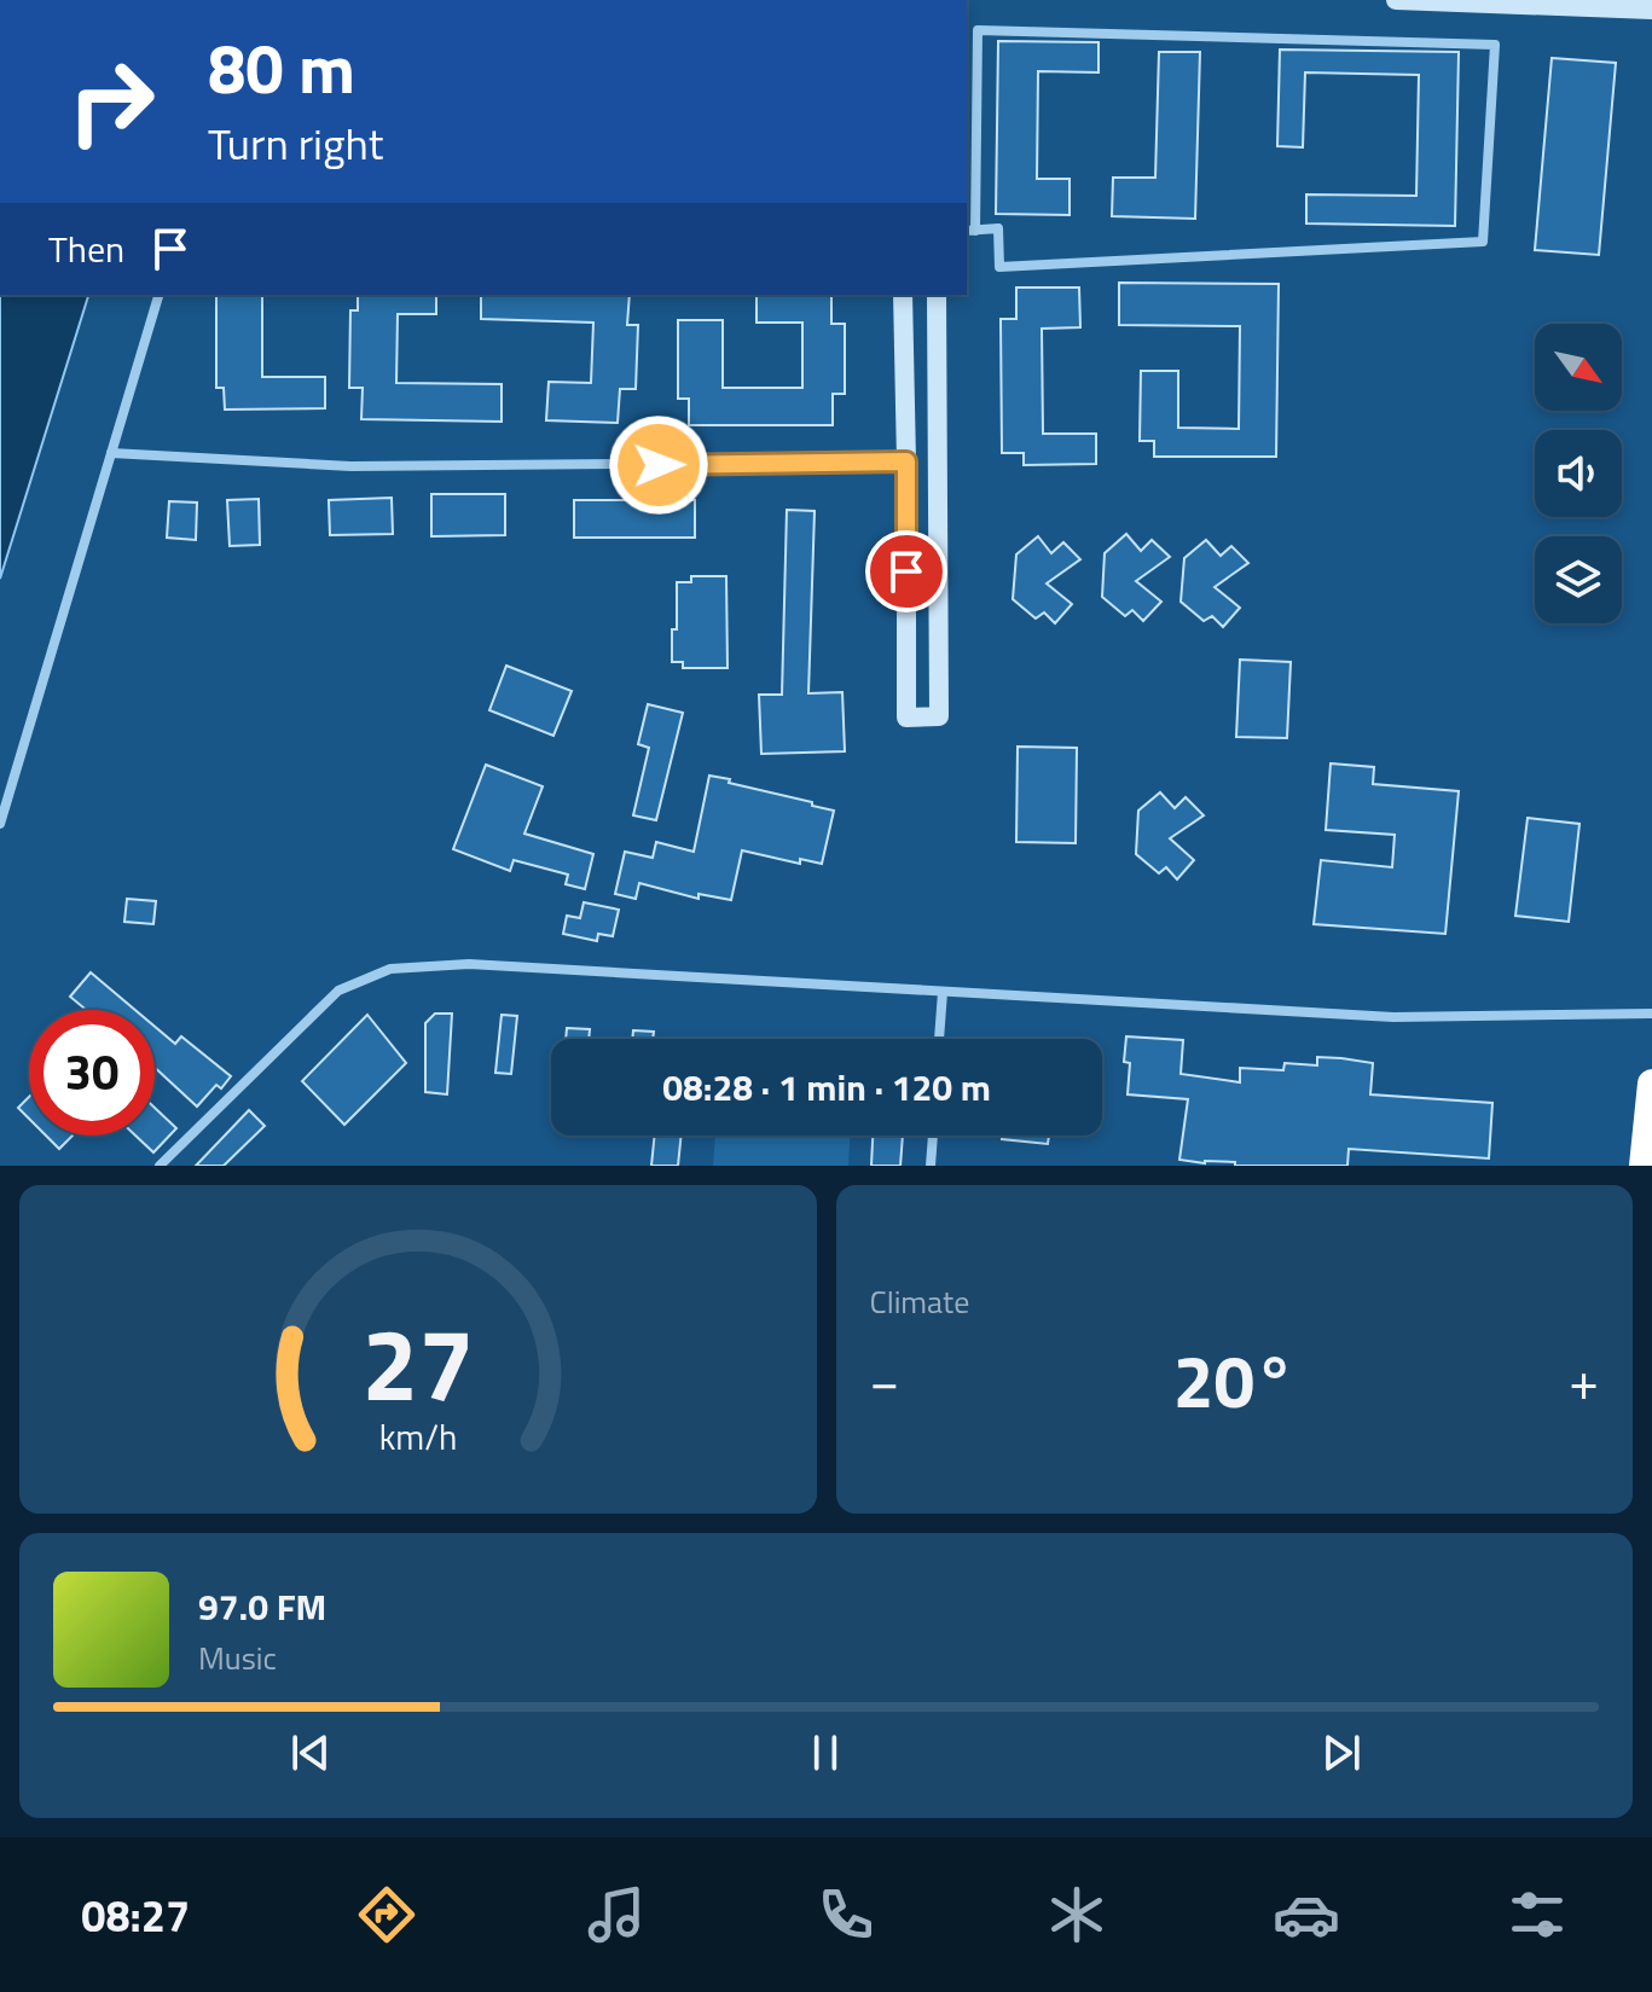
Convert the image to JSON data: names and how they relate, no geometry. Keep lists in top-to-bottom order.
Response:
{
  "north": "bottom right",
  "page": {
    "turn": ["80 m", "Turn right"],
    "then": "Then",
    "limit": "30",
    "trip": "08:28 · 1 min · 120 m",
    "tile": "Climate",
    "heat": ["−", "20°", "+"],
    "song": ["97.0 FM", "Music"],
    "tabs": "08:27",
    "gauge": ["27", "km/h"]
  }
}
